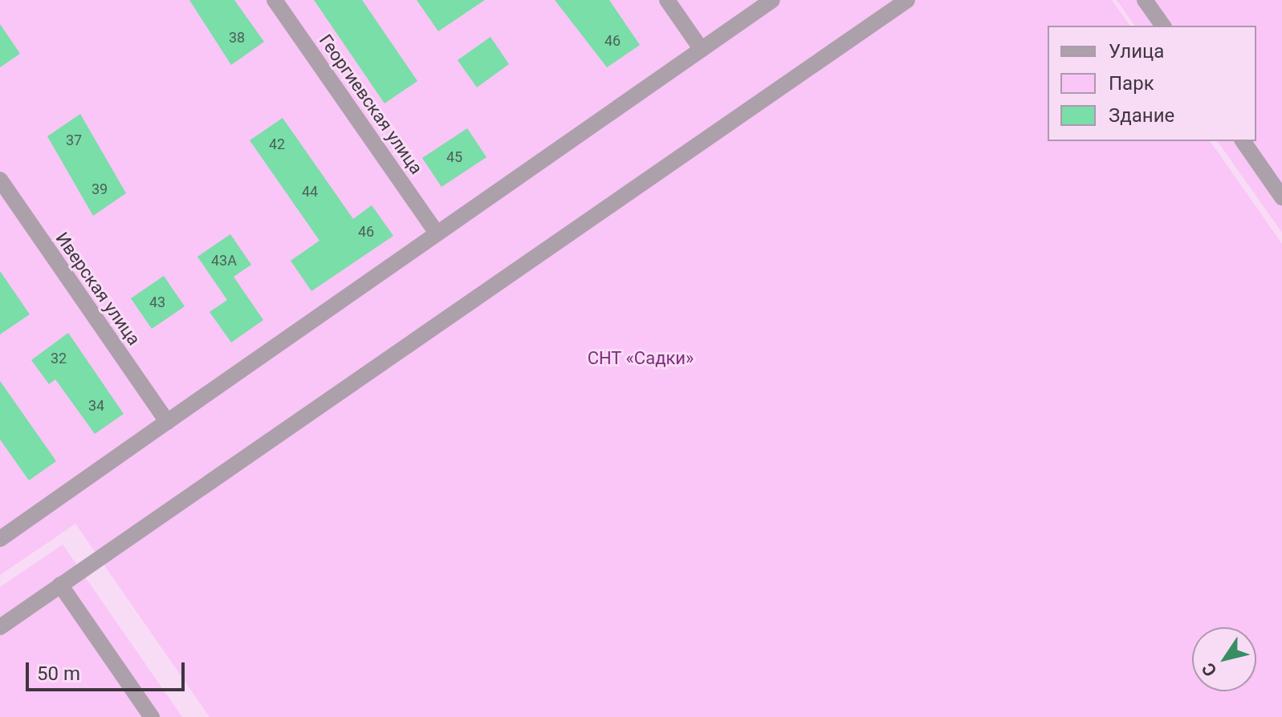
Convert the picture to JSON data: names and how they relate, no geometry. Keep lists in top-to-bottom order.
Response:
{
  "streets": {
    "street": ["Георгиевская улица", "Иверская улица"]
  },
  "parks": ["СНТ «Садки»"],
  "house_numbers": [
    "38",
    "46",
    "37",
    "42",
    "45",
    "39",
    "44",
    "46",
    "43А",
    "43",
    "32",
    "34"
  ],
  "legend": ["Улица", "Парк", "Здание"],
  "scale_bar": "50 m",
  "north": "bottom left"
}
